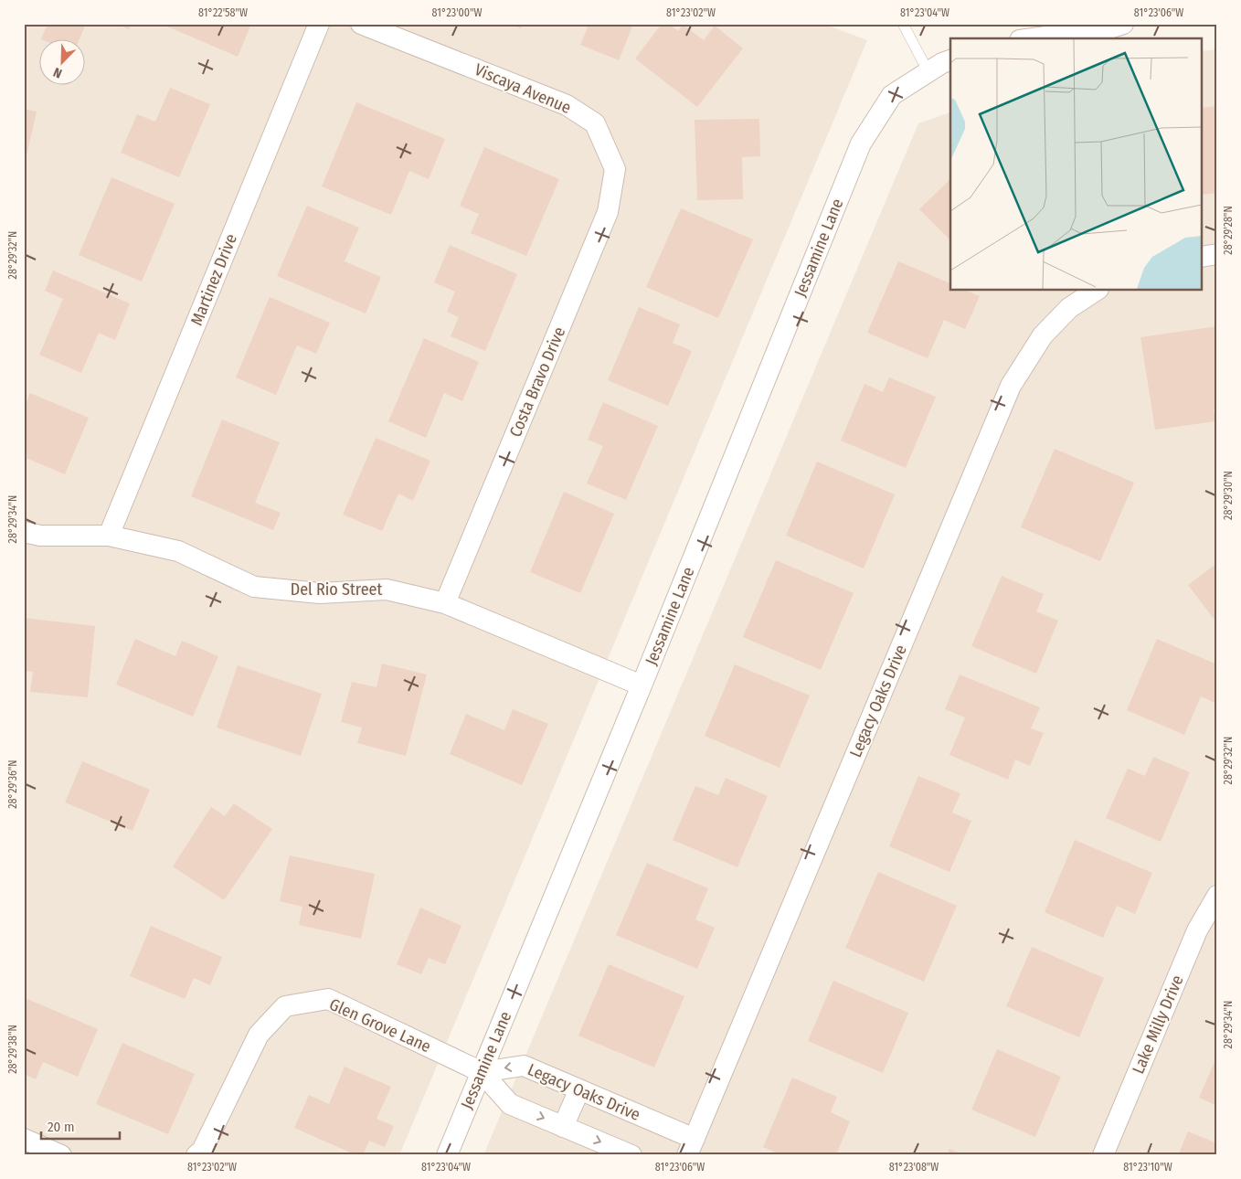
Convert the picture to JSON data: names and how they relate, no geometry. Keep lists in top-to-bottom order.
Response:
{
  "streets": {
    "street": [
      "Viscaya Avenue",
      "Jessamine Lane",
      "Martinez Drive",
      "Costa Bravo Drive",
      "Del Rio Street",
      "Legacy Oaks Drive",
      "Lake Milly Drive",
      "Glen Grove Lane"
    ]
  },
  "crossings": [
    ["Viscaya Avenue", "Costa Bravo Drive"],
    ["Jessamine Lane", "Del Rio Street"],
    ["Jessamine Lane", "Legacy Oaks Drive"],
    ["Jessamine Lane", "Glen Grove Lane"],
    ["Martinez Drive", "Del Rio Street"],
    ["Costa Bravo Drive", "Del Rio Street"],
    ["Legacy Oaks Drive", "Glen Grove Lane"]
  ],
  "scale_bar": "20 m",
  "north": "bottom left",
  "coordinates": [
    "81°22'58\"W",
    "81°23'00\"W",
    "81°23'02\"W",
    "81°23'04\"W",
    "81°23'06\"W",
    "28°29'28\"N",
    "28°29'32\"N",
    "28°29'30\"N",
    "28°29'34\"N",
    "28°29'36\"N",
    "28°29'38\"N",
    "81°23'08\"W",
    "81°23'10\"W"
  ]
}
